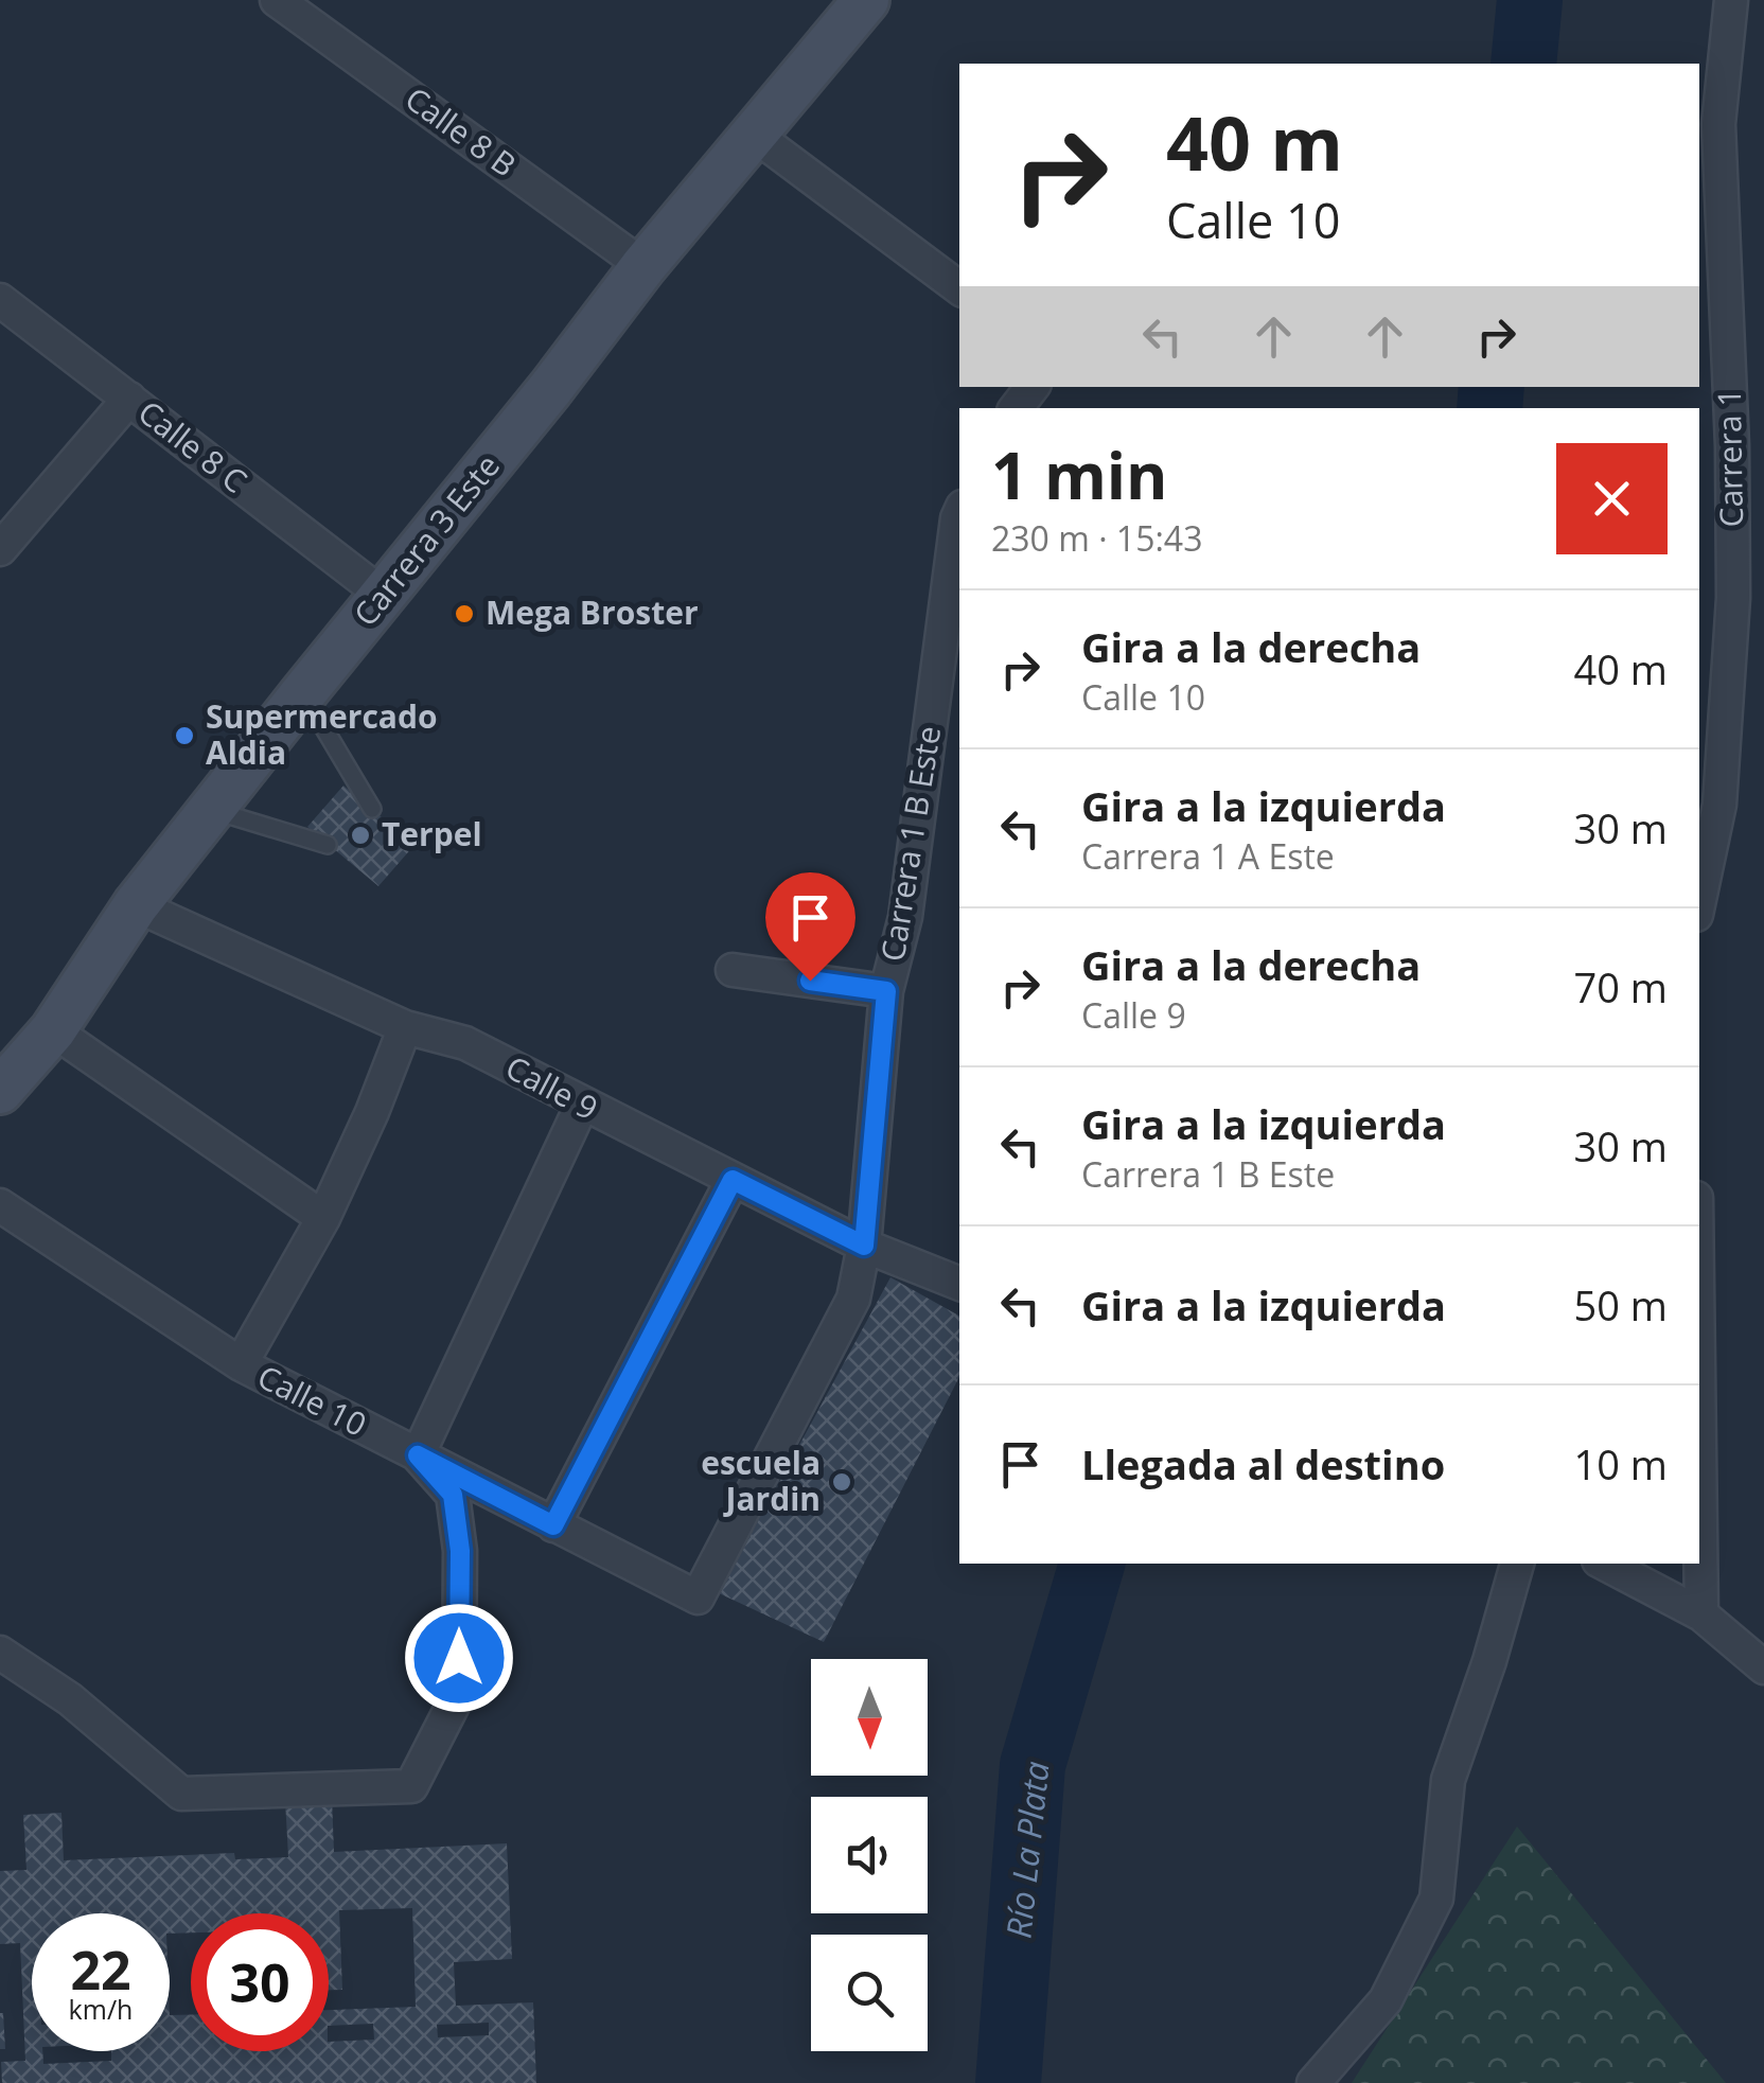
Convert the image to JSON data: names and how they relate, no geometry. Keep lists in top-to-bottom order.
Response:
{
  "streets": {
    "main road": ["Carrera 3 Este"],
    "street": [
      "Calle 8 B",
      "Calle 8 C",
      "Carrera 1",
      "Carrera 1 B Este",
      "Calle 9",
      "Calle 10"
    ]
  },
  "crossings": [
    ["Calle 8 B", "Carrera 3 Este"],
    ["Calle 8 C", "Carrera 3 Este"],
    ["Carrera 3 Este", "Calle 9"],
    ["Carrera 1 B Este", "Calle 9"],
    ["Carrera 1 B Este", "Calle 10"]
  ],
  "water": ["Río La Plata"],
  "places": [
    "Mega Broster",
    "Supermercado Aldia",
    "Terpel",
    "escuela Jardin"
  ],
  "north": "bottom",
  "page": {
    "turn": ["40 m", "Calle 10"],
    "heading": ["1 min", "230 m · 15:43"],
    "list": [
      {
        "name": "Gira a la derecha",
        "note": "Calle 10",
        "value": "40 m"
      },
      {
        "name": "Gira a la izquierda",
        "note": "Carrera 1 A Este",
        "value": "30 m"
      },
      {
        "name": "Gira a la derecha",
        "note": "Calle 9",
        "value": "70 m"
      },
      {
        "name": "Gira a la izquierda",
        "note": "Carrera 1 B Este",
        "value": "30 m"
      },
      {
        "name": "Gira a la izquierda",
        "value": "50 m"
      },
      {
        "name": "Llegada al destino",
        "value": "10 m"
      }
    ],
    "speed": "22 km/h",
    "limit": "30"
  }
}
